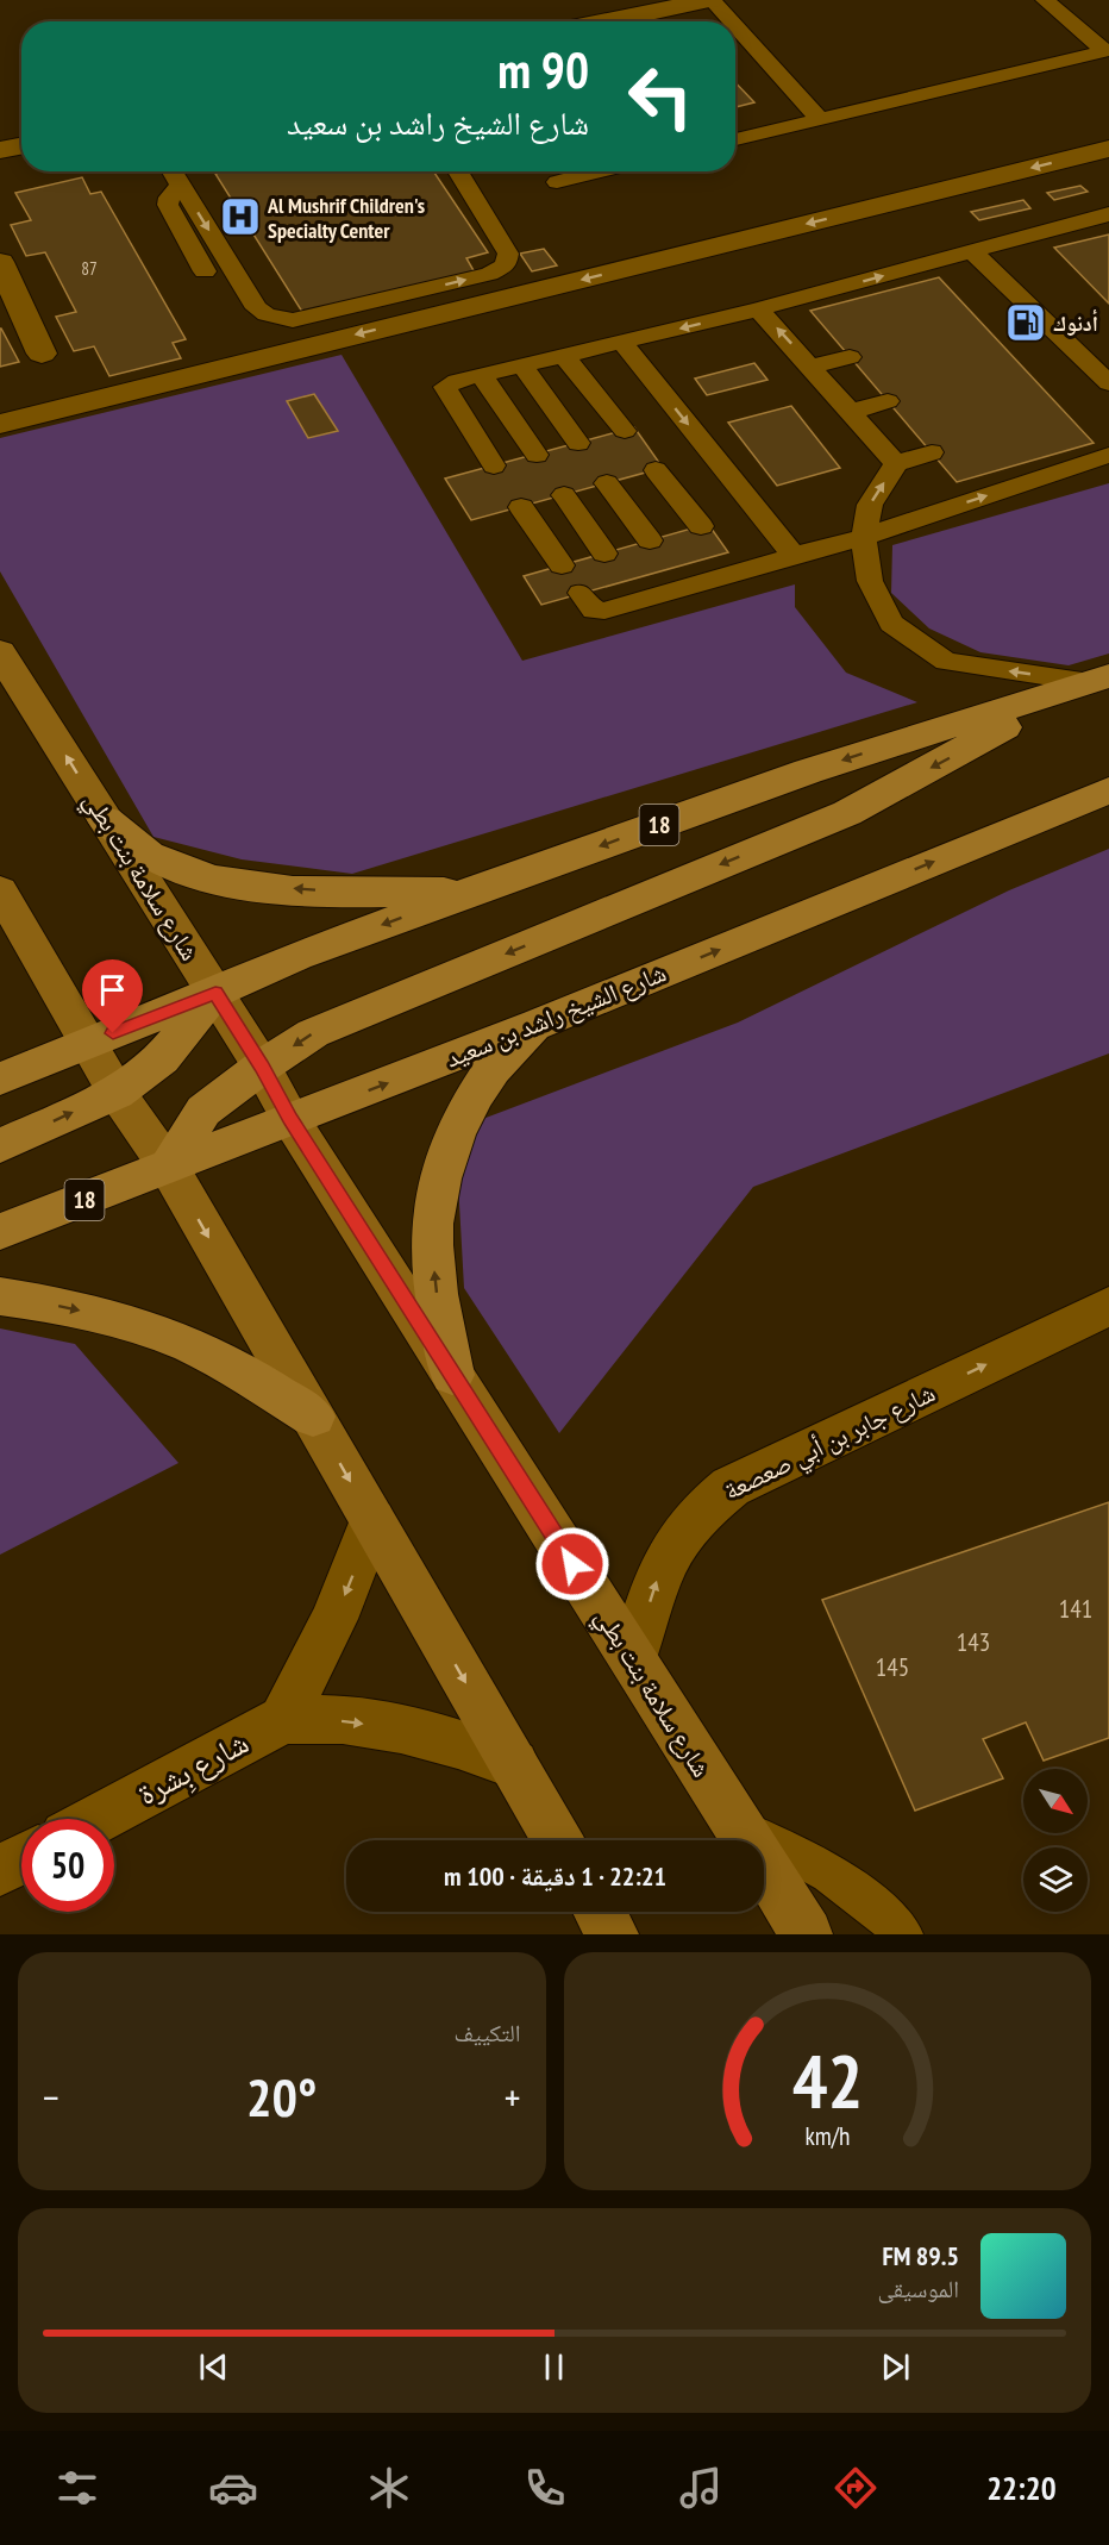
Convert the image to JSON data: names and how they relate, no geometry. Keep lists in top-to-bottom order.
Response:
{
  "streets": {
    "main road": ["18", "شارع سلامة بنت بطي", "شارع الشيخ راشد بن سعيد"],
    "street": ["شارع جابر بن أبي صعصعة", "شارع بِشرة"]
  },
  "crossings": [
    ["18", "شارع سلامة بنت بطي"],
    ["شارع سلامة بنت بطي", "شارع الشيخ راشد بن سعيد"],
    ["شارع سلامة بنت بطي", "شارع جابر بن أبي صعصعة"]
  ],
  "one_way": ["شارع جابر بن أبي صعصعة", "شارع بِشرة"],
  "places": {
    "hospital": ["Al Mushrif Children's Specialty Center"],
    "fuel station": ["أدنوك"]
  },
  "house_numbers": [
    "87",
    "141",
    "143",
    "145"
  ],
  "north": "bottom right",
  "page": {
    "turn": ["90 m", "شارع الشيخ راشد بن سعيد"],
    "limit": "50",
    "trip": "22:21 · 1 دقيقة · 100 m",
    "tile": "التكييف",
    "heat": ["−", "20°", "+"],
    "song": ["89.5 FM", "الموسيقى"],
    "tabs": "22:20",
    "gauge": ["42", "km/h"]
  }
}
